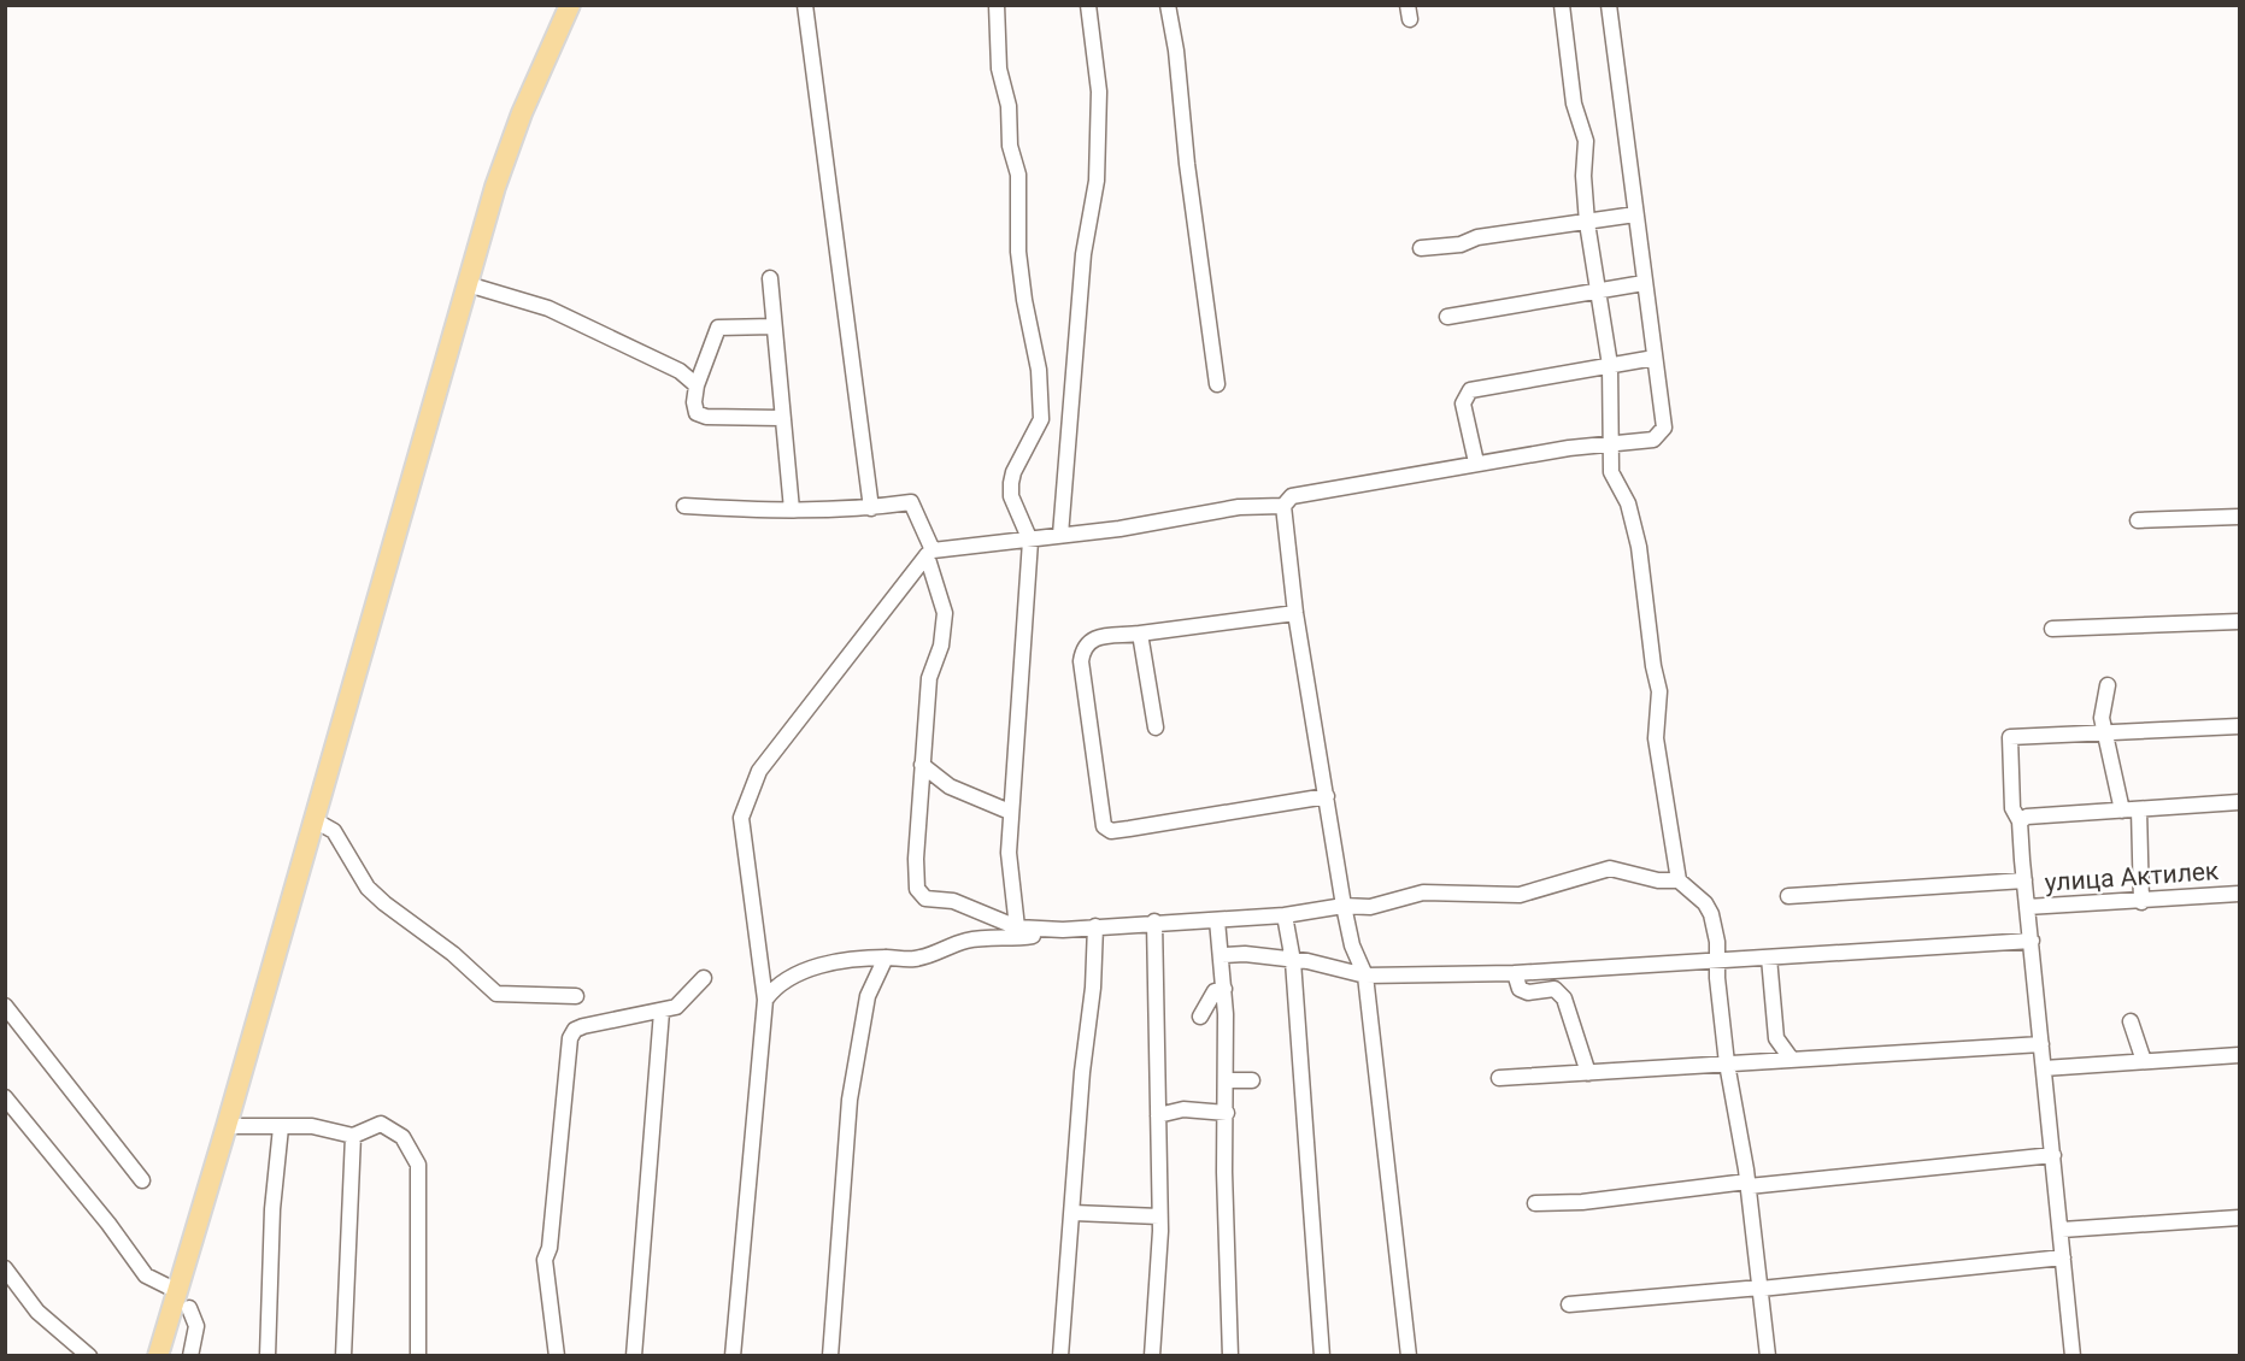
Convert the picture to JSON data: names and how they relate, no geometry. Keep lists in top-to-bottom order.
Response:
{
  "streets": {
    "street": ["улица Актилек"]
  }
}
